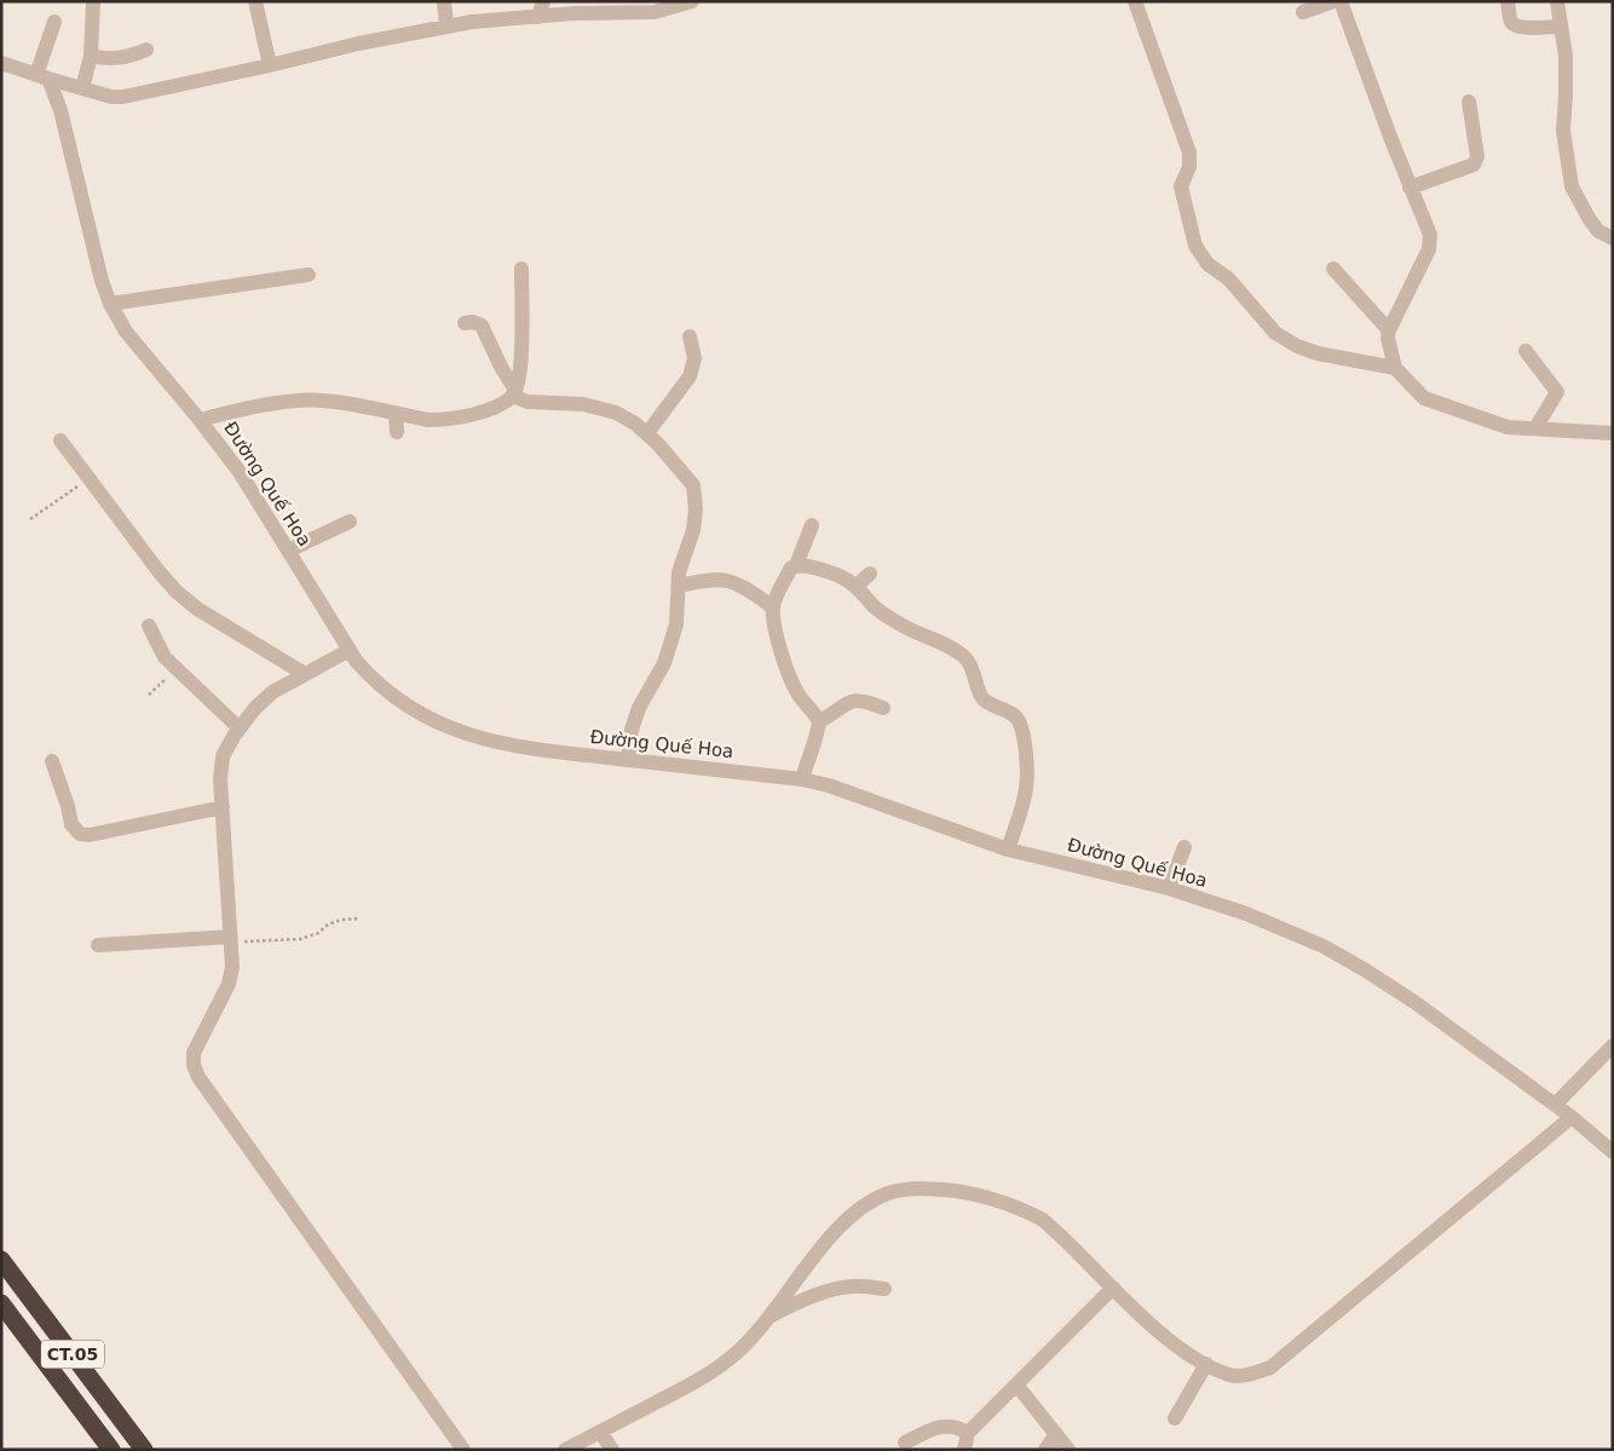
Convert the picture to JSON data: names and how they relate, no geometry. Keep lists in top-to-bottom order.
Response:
{
  "streets": {
    "highway": ["CT.05"],
    "street": ["Đường Quế Hoa"]
  }
}
